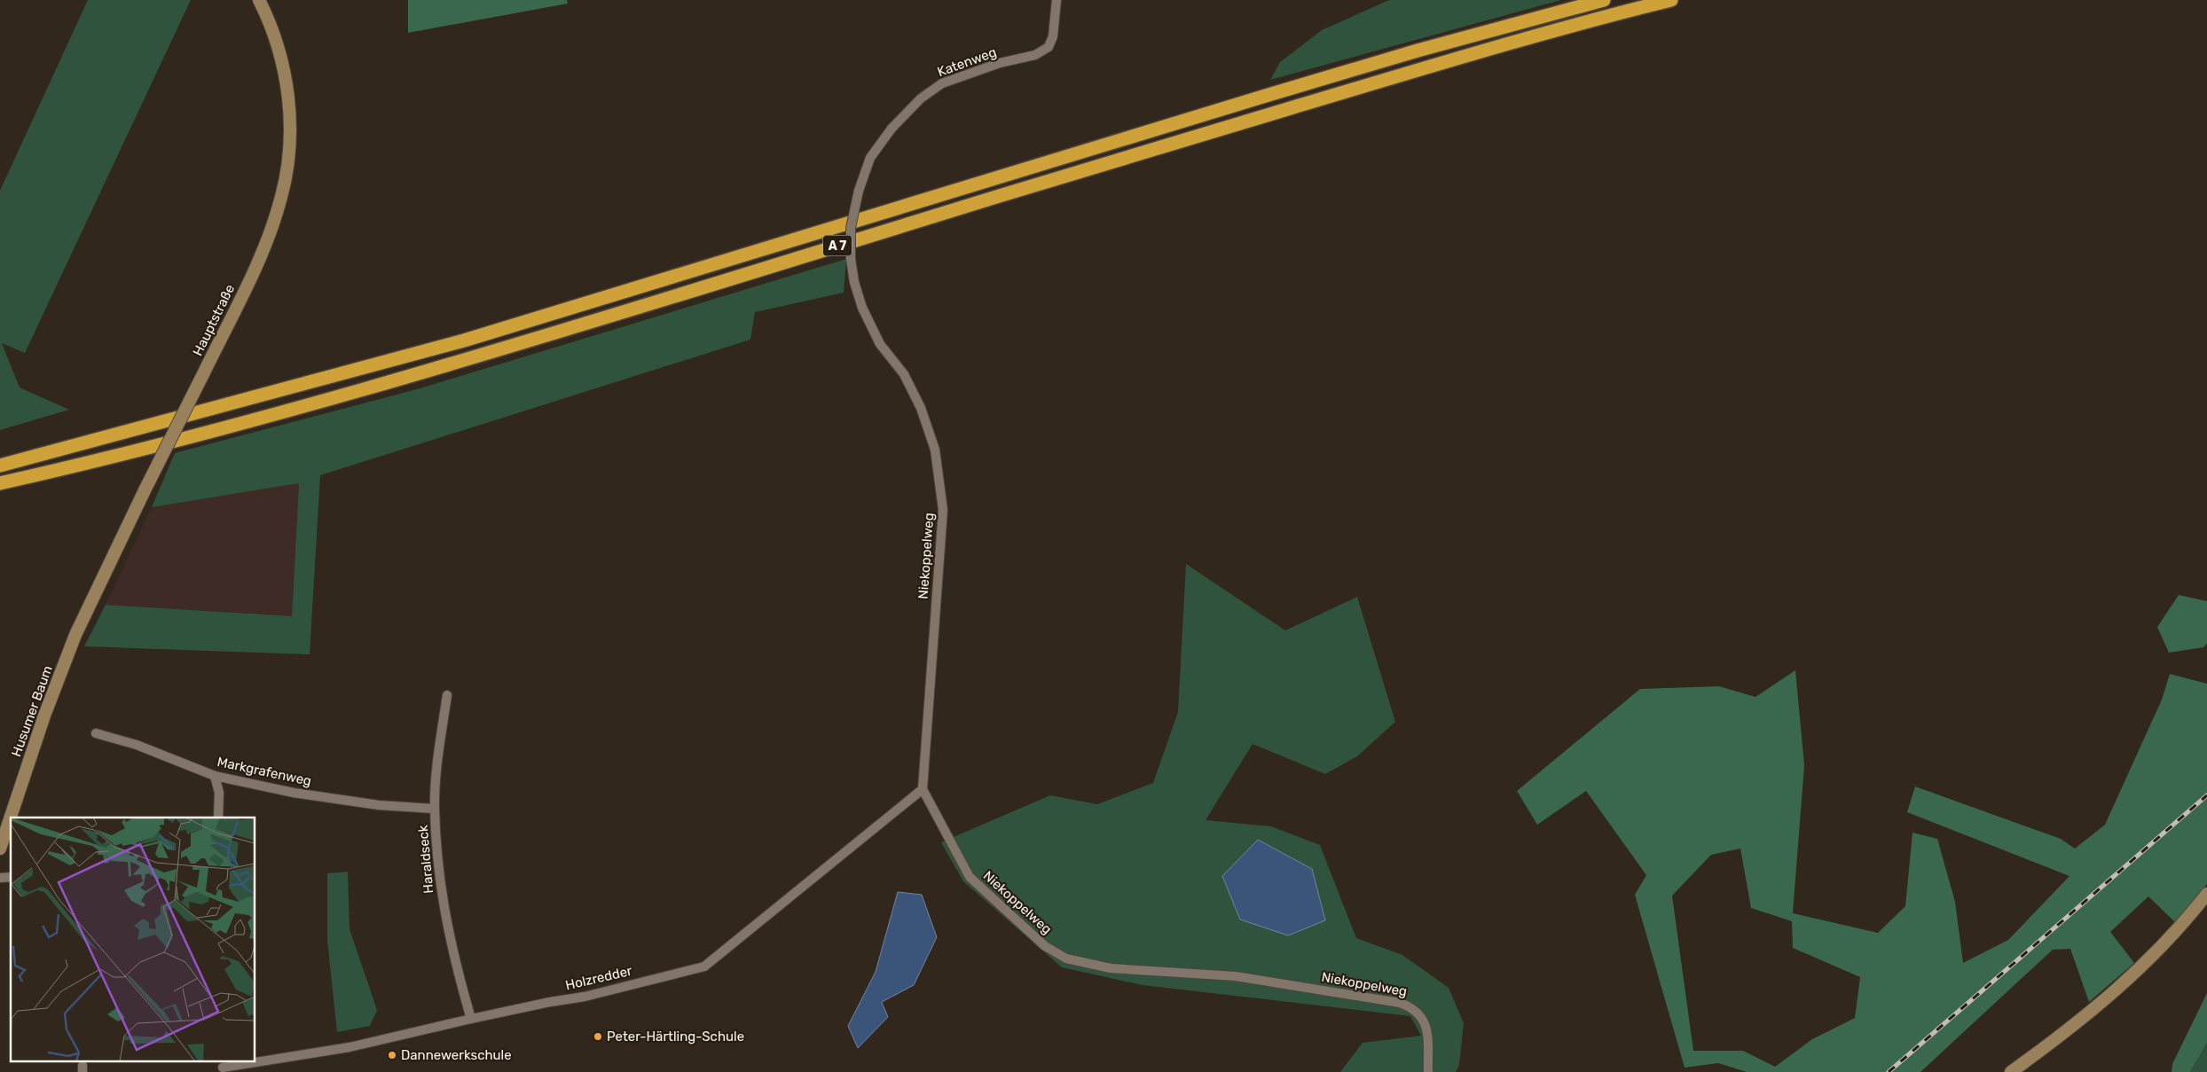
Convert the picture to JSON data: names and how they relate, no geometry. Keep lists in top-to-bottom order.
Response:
{
  "streets": {
    "highway": ["A 7"],
    "street": [
      "Katenweg",
      "Hauptstraße",
      "Niekoppelweg",
      "Husumer Baum",
      "Markgrafenweg",
      "Haraldseck",
      "Holzredder"
    ]
  },
  "crossings": [
    ["Katenweg", "Niekoppelweg"],
    ["Hauptstraße", "Husumer Baum"],
    ["Niekoppelweg", "Holzredder"],
    ["Markgrafenweg", "Haraldseck"],
    ["Haraldseck", "Holzredder"]
  ],
  "places": ["Peter-Härtling-Schule", "Dannewerkschule"]
}
